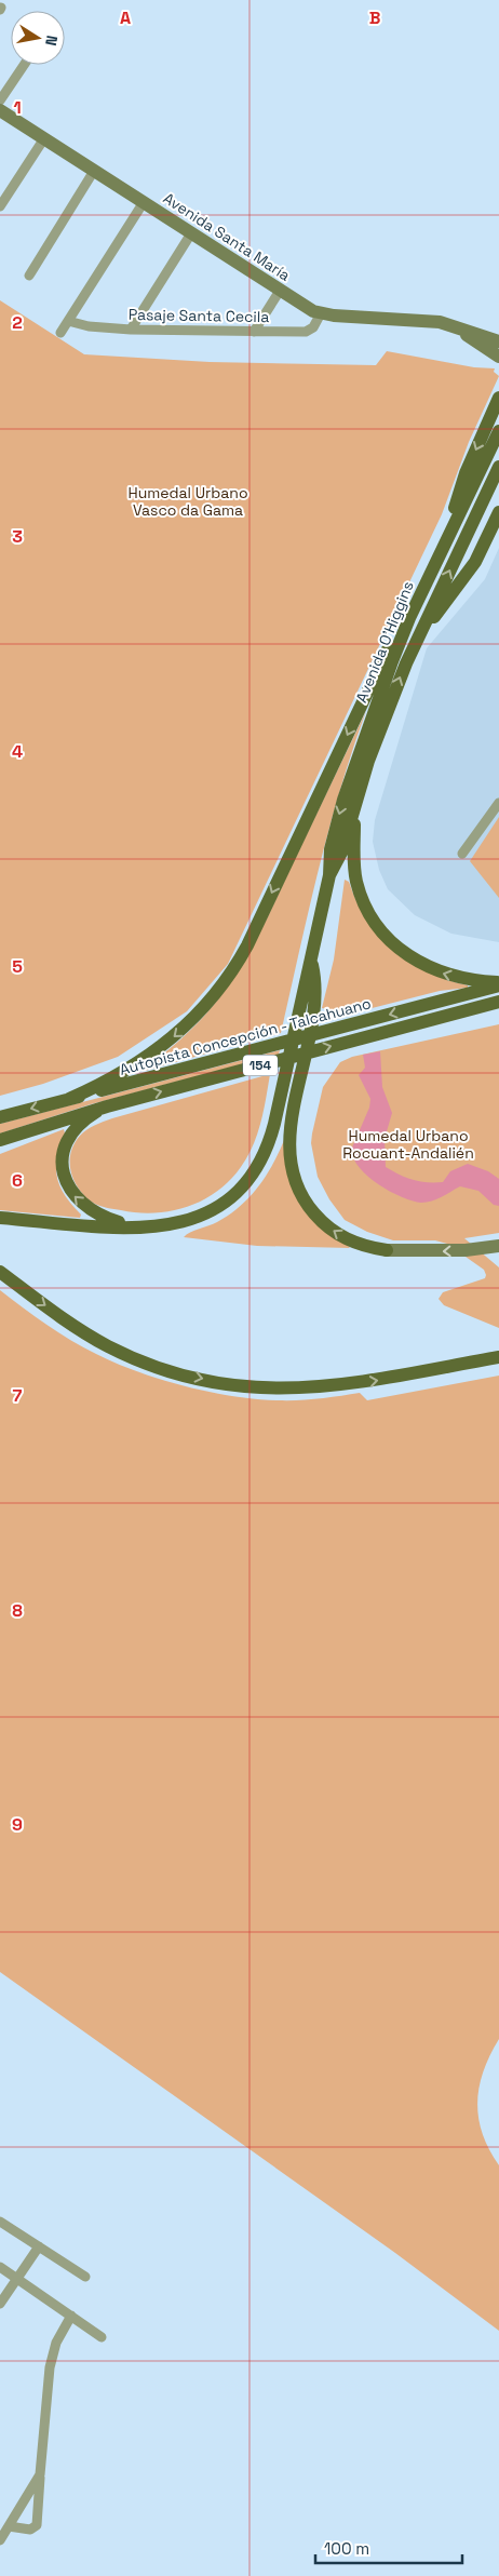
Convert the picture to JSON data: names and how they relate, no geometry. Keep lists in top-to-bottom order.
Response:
{
  "streets": {
    "main road": ["Avenida O'Higgins", "Autopista Concepción - Talcahuano", "154"],
    "street": ["Avenida Santa María", "Pasaje Santa Cecila"]
  },
  "crossings": [
    ["Avenida Santa María", "Pasaje Santa Cecila"]
  ],
  "parks": ["Humedal Urbano Vasco da Gama", "Humedal Urbano Rocuant-Andalién"],
  "scale_bar": "100 m",
  "north": "right",
  "grid": {
    "columns": ["A", "B"],
    "rows": [
      "1",
      "2",
      "3",
      "4",
      "5",
      "6",
      "7",
      "8",
      "9"
    ]
  }
}
